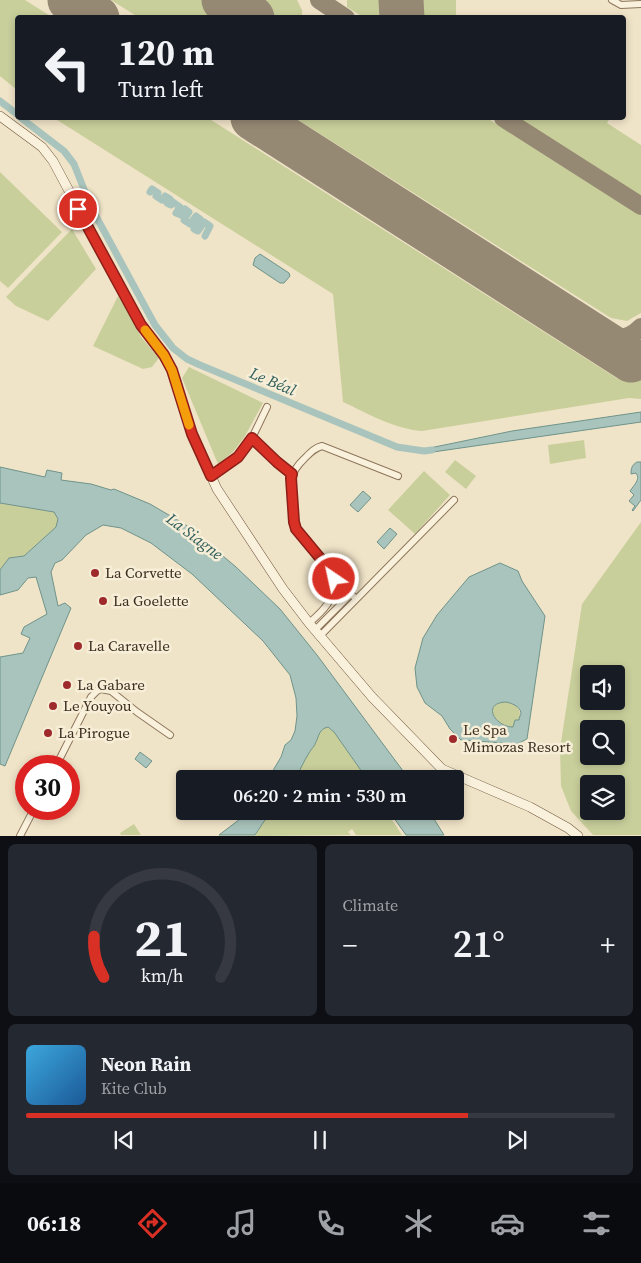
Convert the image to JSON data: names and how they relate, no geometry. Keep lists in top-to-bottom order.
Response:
{
  "water": ["Le Béal", "La Siagne"],
  "places": [
    "La Corvette",
    "La Goelette",
    "La Caravelle",
    "La Gabare",
    "Le Youyou",
    "La Pirogue",
    "Le Spa Mimozas Resort"
  ],
  "page": {
    "turn": ["120 m", "Turn left"],
    "limit": "30",
    "trip": "06:20 · 2 min · 530 m",
    "tile": "Climate",
    "heat": ["−", "21°", "+"],
    "song": ["Neon Rain", "Kite Club"],
    "tabs": "06:18",
    "gauge": ["21", "km/h"]
  }
}
